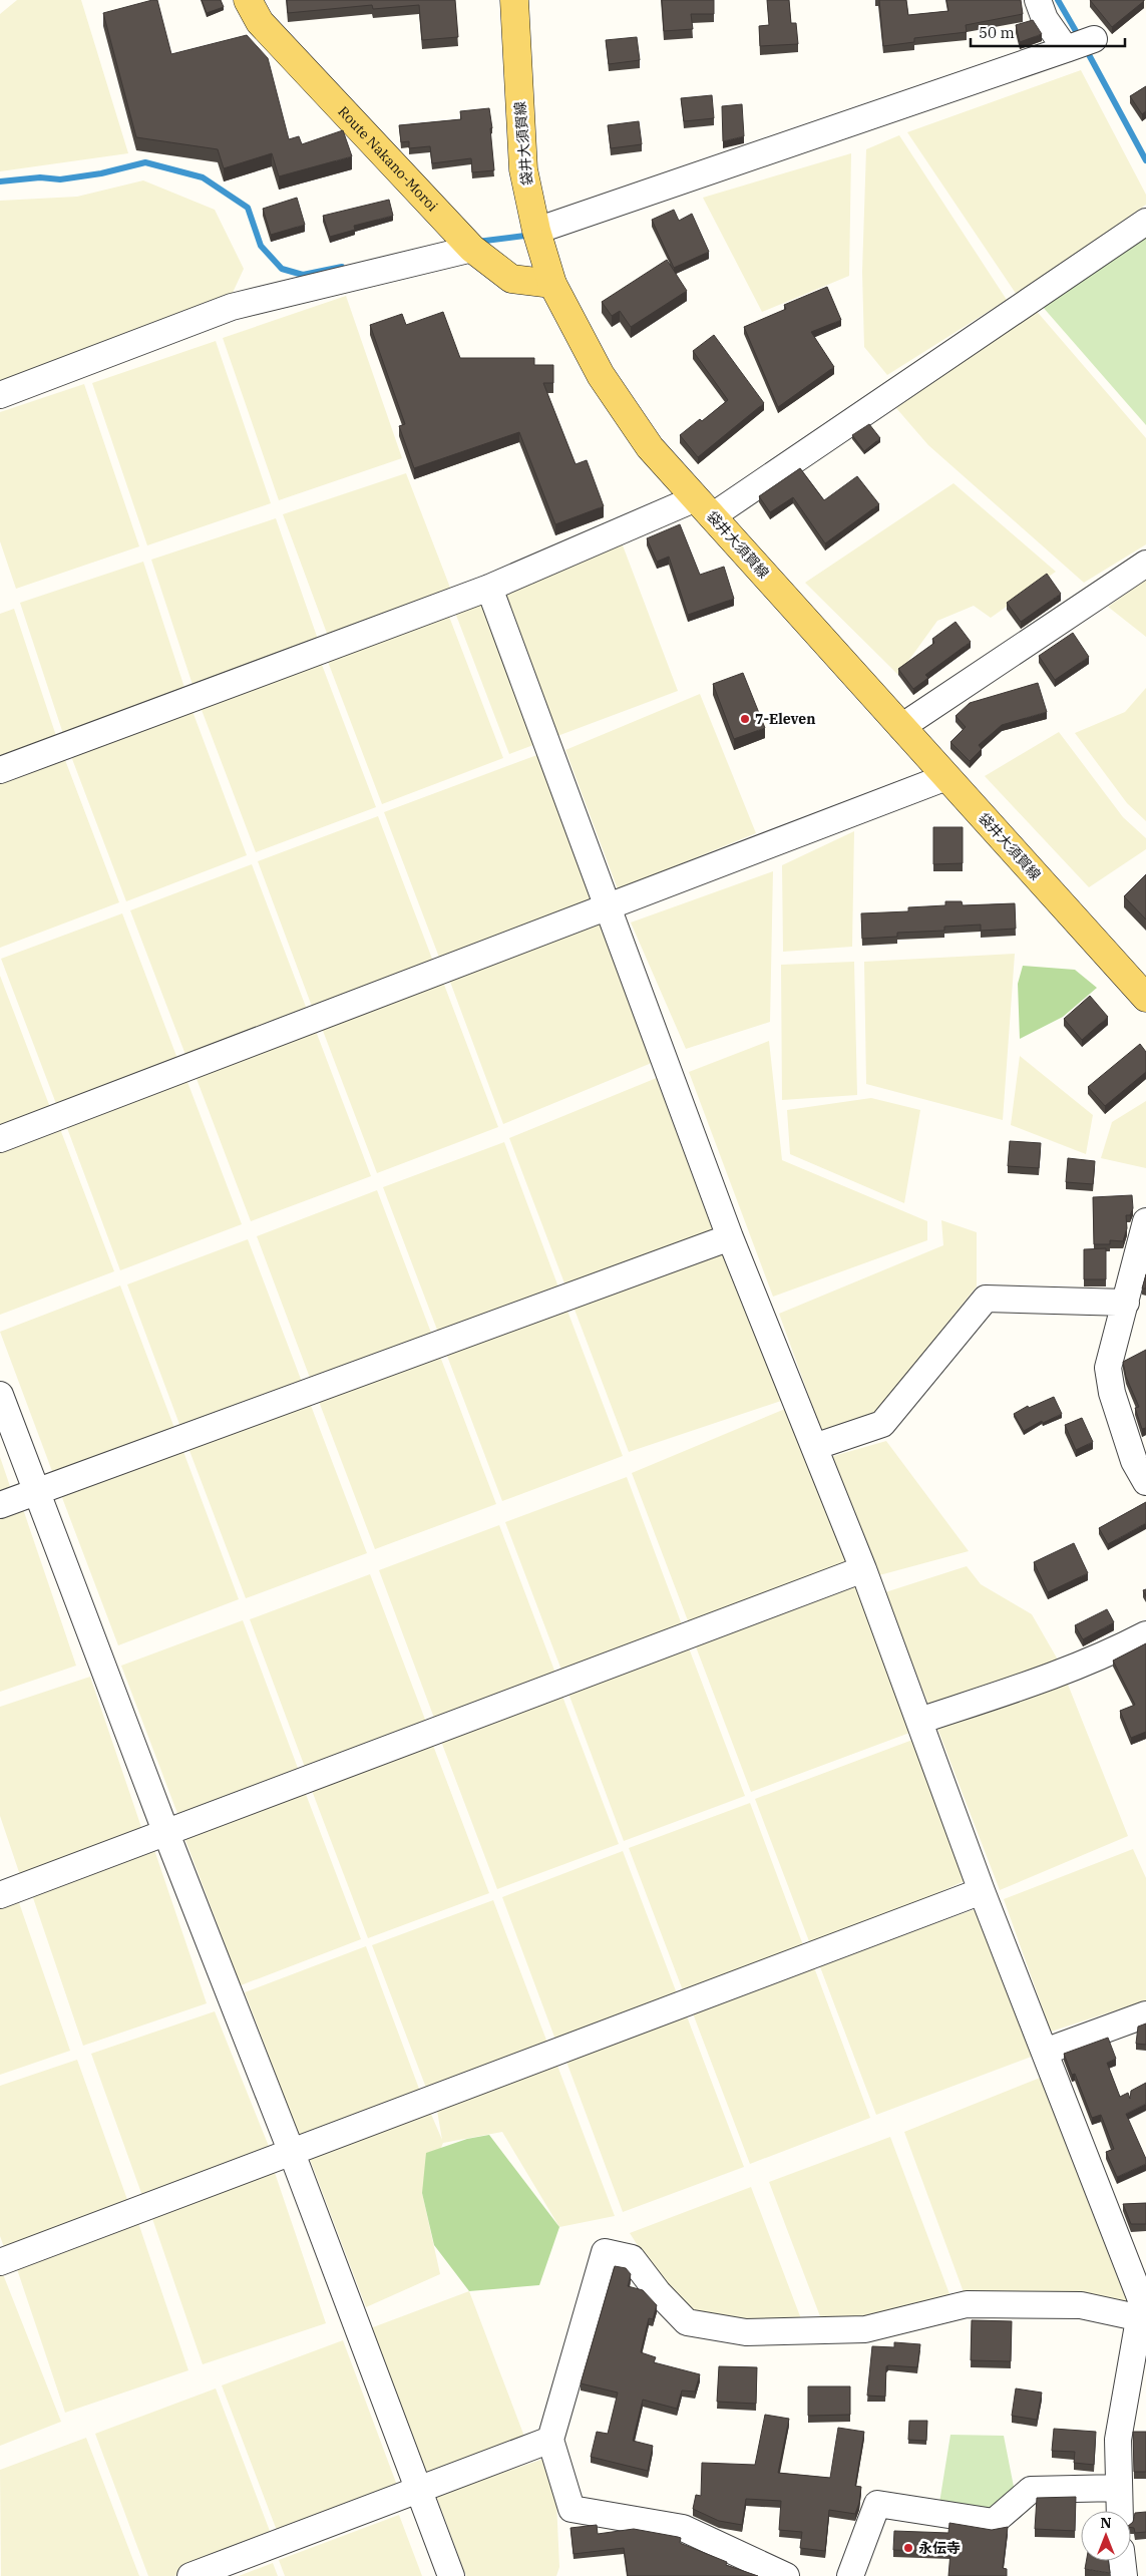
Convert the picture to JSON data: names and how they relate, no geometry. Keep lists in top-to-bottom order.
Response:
{
  "streets": {
    "main road": ["袋井大須賀線", "Route Nakano-Moroi"]
  },
  "crossings": [
    ["袋井大須賀線", "Route Nakano-Moroi"]
  ],
  "places": ["7-Eleven", "永伝寺"],
  "scale_bar": "50 m",
  "north": "top"
}
